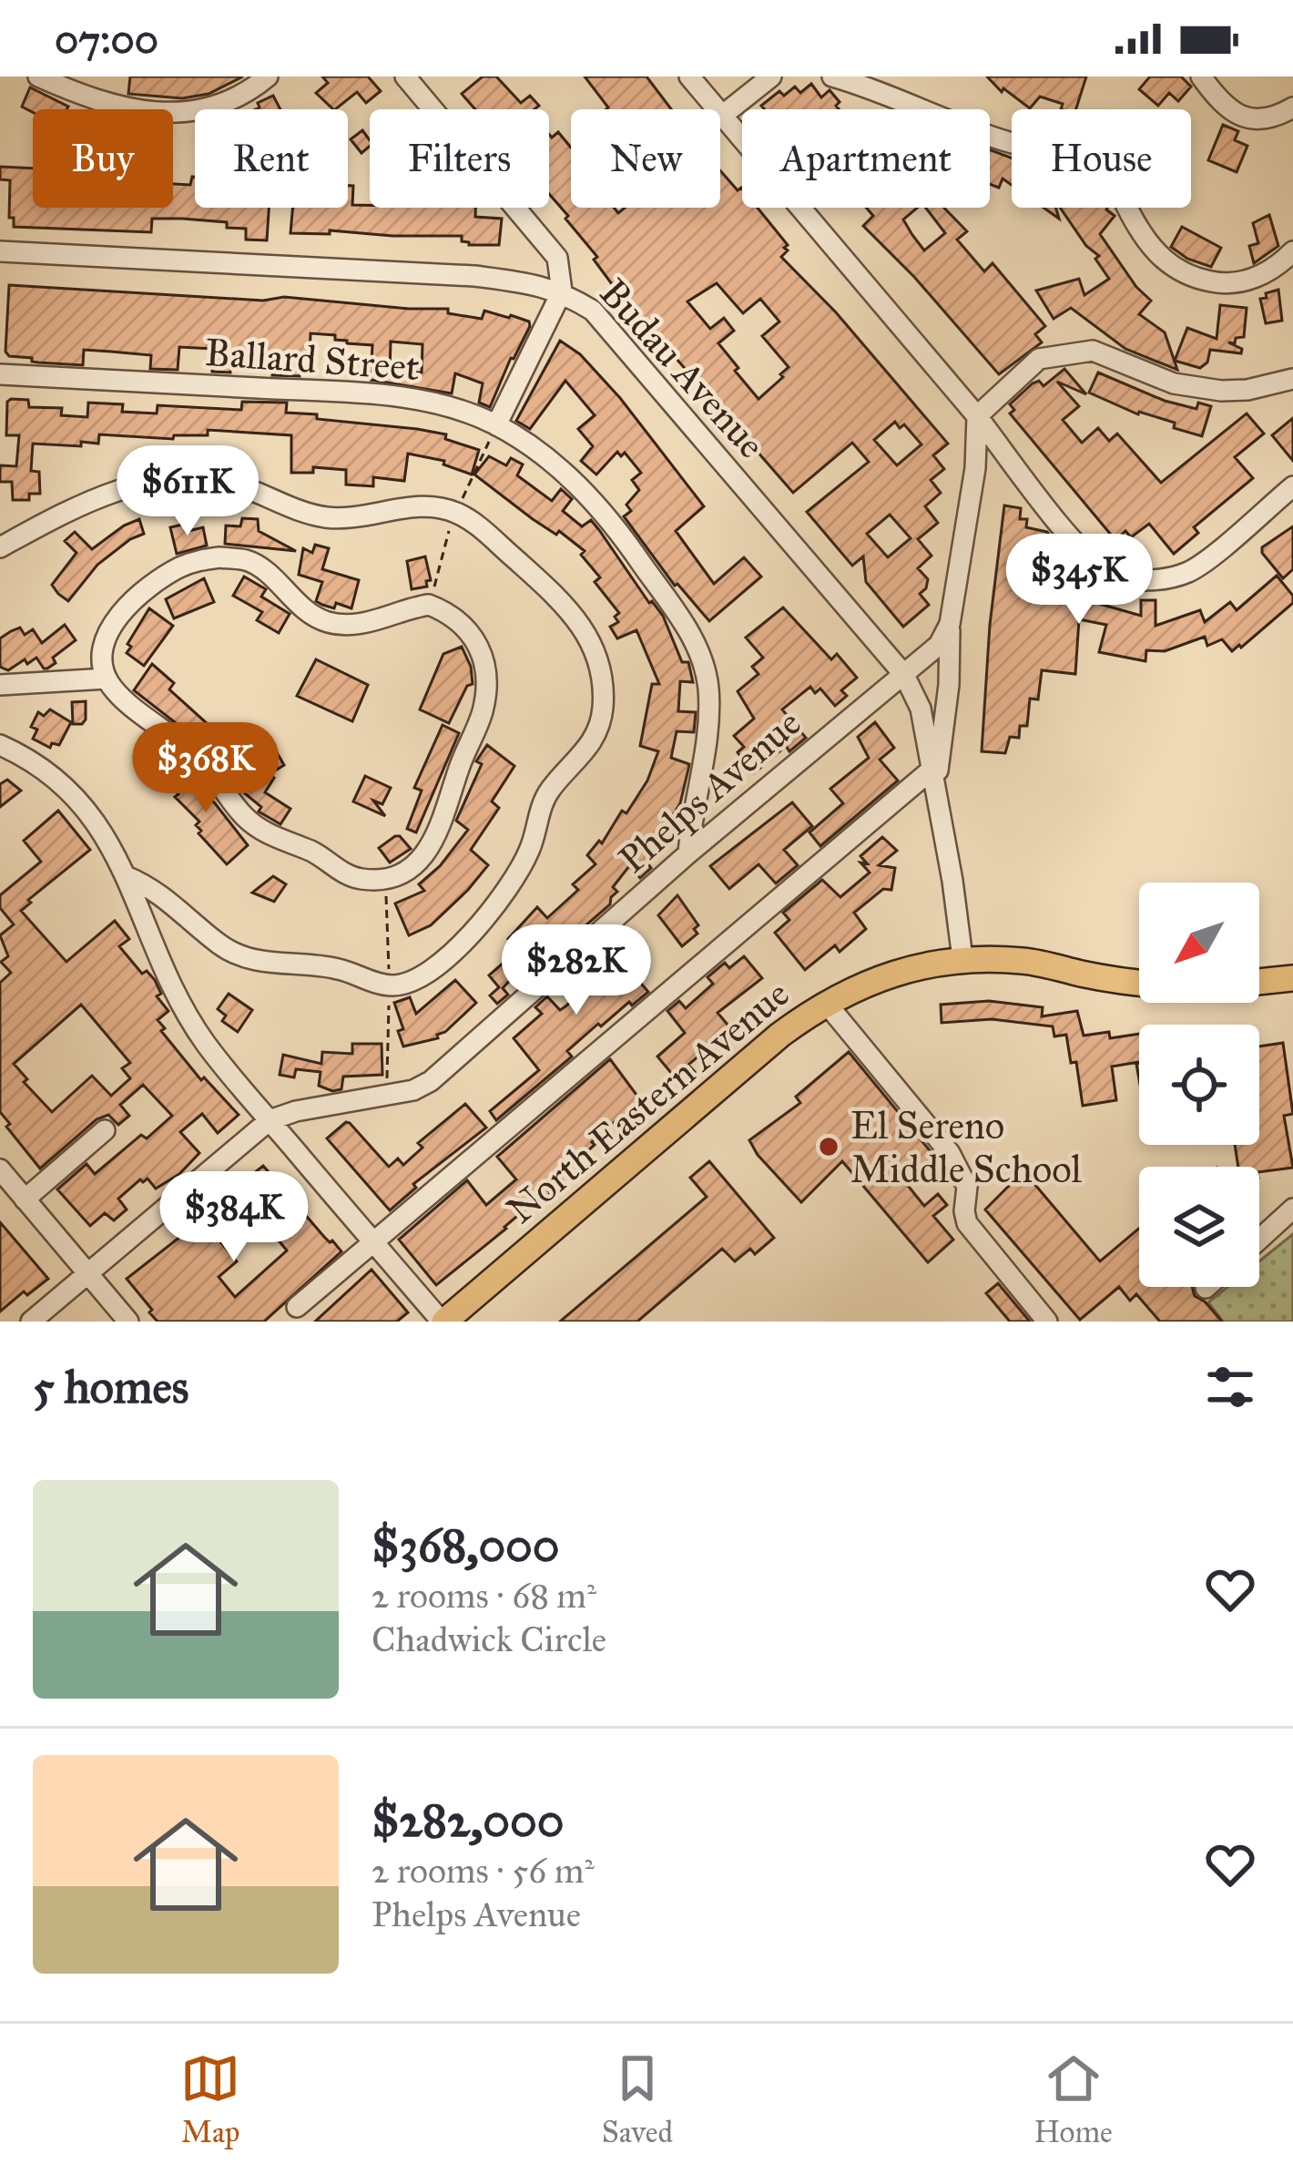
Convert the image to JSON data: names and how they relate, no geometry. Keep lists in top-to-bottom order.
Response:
{
  "streets": {
    "main road": ["North Eastern Avenue"],
    "street": ["Ballard Street", "Budau Avenue", "Phelps Avenue"]
  },
  "crossings": [
    ["Ballard Street", "Phelps Avenue"],
    ["Budau Avenue", "Phelps Avenue"]
  ],
  "places": ["El Sereno Middle School"],
  "north": "bottom left",
  "page": {
    "status": "07:00",
    "chip": [
      "Buy",
      "Rent",
      "Filters",
      "New",
      "Apartment",
      "House"
    ],
    "price": [
      "$611K",
      "$345K",
      "$368K",
      "$282K",
      "$384K"
    ],
    "heading": "5 homes",
    "list": [
      {
        "name": "$368,000",
        "note": "2 rooms · 68 m² · Chadwick Circle"
      },
      {
        "name": "$282,000",
        "note": "2 rooms · 56 m² · Phelps Avenue"
      }
    ],
    "tabs": ["Map", "Saved", "Home"]
  }
}
